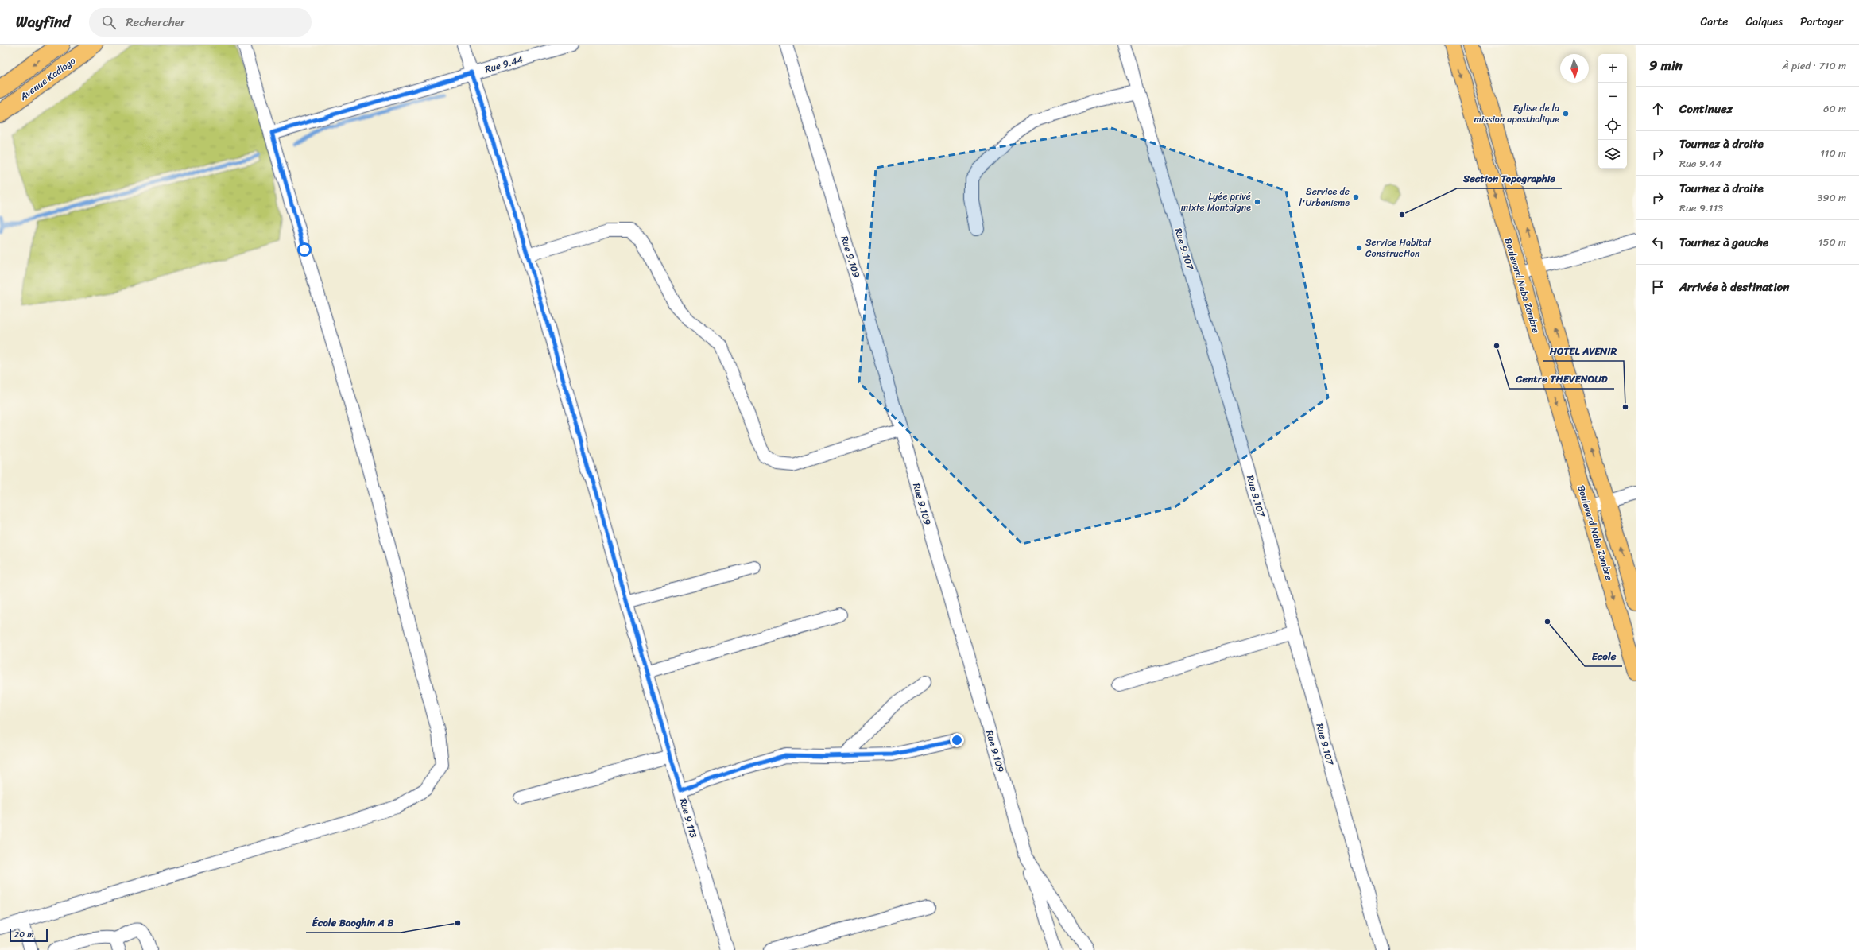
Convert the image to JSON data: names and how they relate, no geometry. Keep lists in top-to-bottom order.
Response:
{
  "streets": {
    "highway": ["Avenue Kadiogo"],
    "main road": ["Boulevard Naba Zombre"],
    "street": [
      "Rue 9.44",
      "Rue 9.107",
      "Rue 9.109",
      "Rue 9.113"
    ]
  },
  "crossings": [
    ["Rue 9.44", "Rue 9.113"]
  ],
  "places": [
    "Eglise de la mission apostholique",
    "Service de l'Urbanisme",
    "Lyée privé mixte Montaigne",
    "Section Topographie",
    "Service Habitat Construction",
    "Centre THEVENOUD",
    "HOTEL AVENIR",
    "Ecole",
    "École Baoghin A B"
  ],
  "scale_bar": "20 m",
  "north": "bottom",
  "page": {
    "header": "Wayfind",
    "search": "Rechercher",
    "nav": ["Carte", "Calques", "Partager"],
    "heading": ["9 min", "À pied · 710 m"],
    "map_buttons": ["+", "−"],
    "list": [
      ["Continuez", "60 m"],
      ["Tournez à droite", "Rue 9.44", "110 m"],
      ["Tournez à droite", "Rue 9.113", "390 m"],
      ["Tournez à gauche", "150 m"],
      "Arrivée à destination"
    ],
    "scale": "20 m"
  }
}
